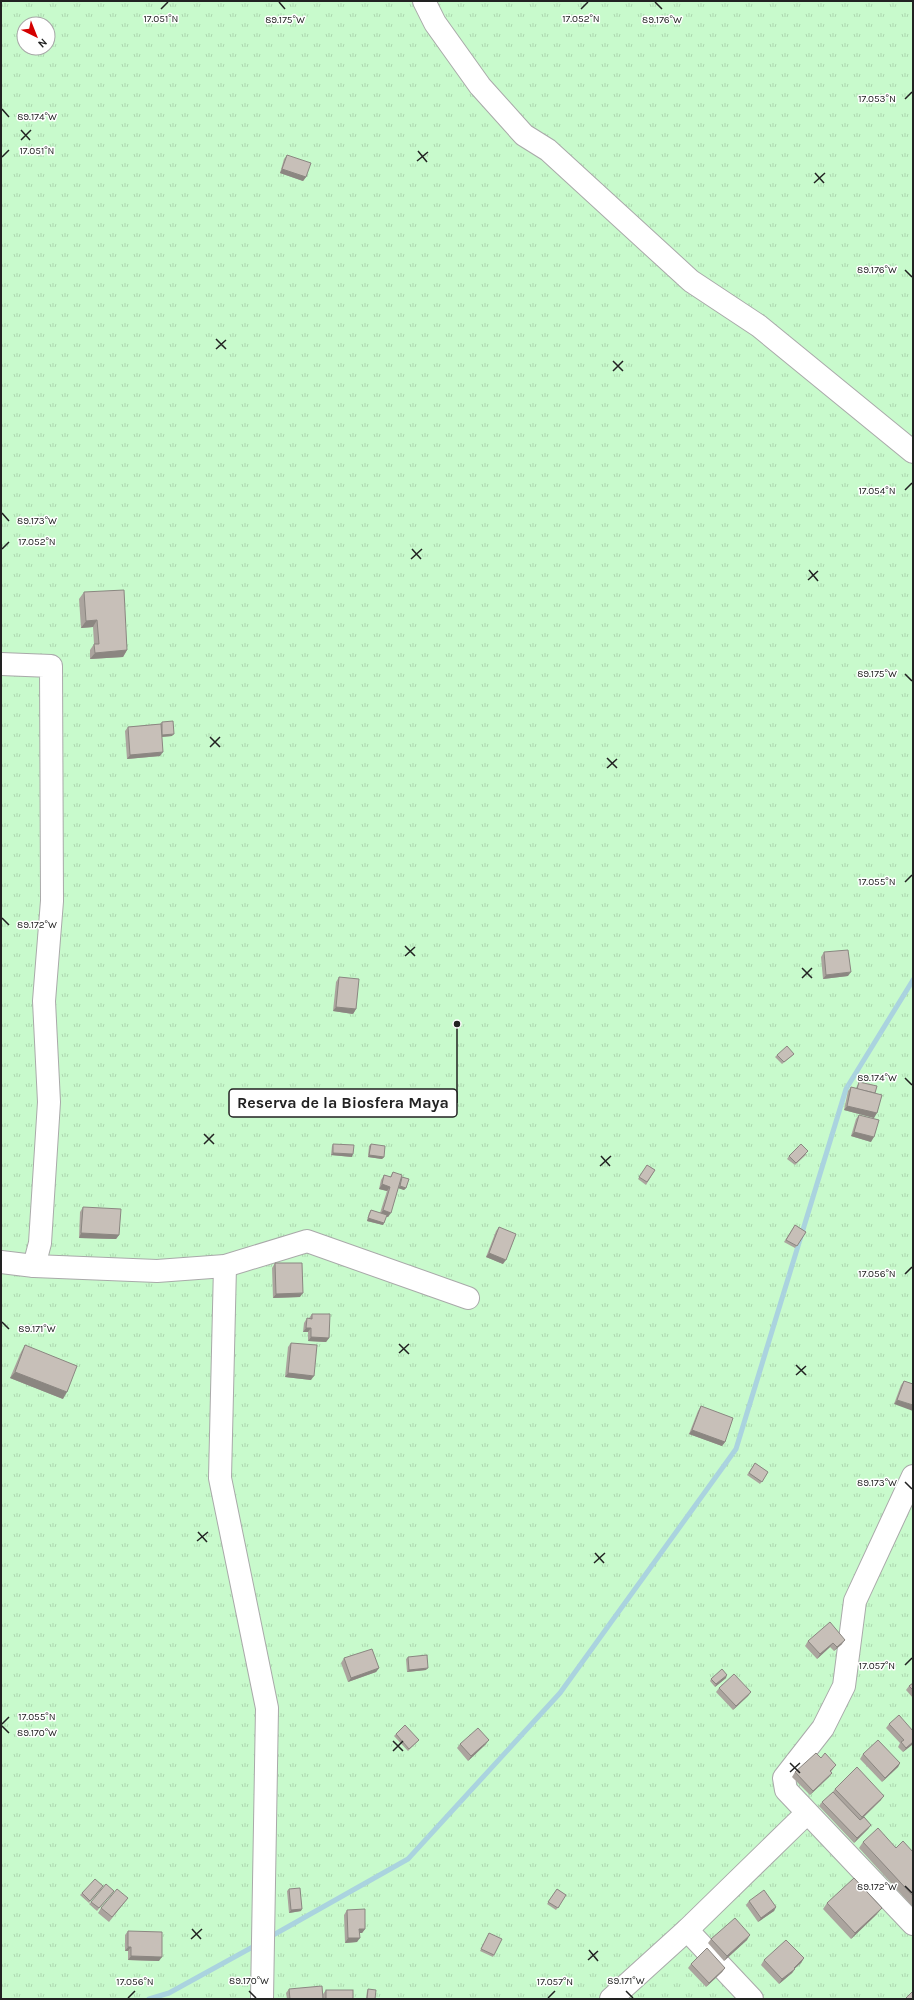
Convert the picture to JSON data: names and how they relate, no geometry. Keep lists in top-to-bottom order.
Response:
{
  "places": ["Reserva de la Biosfera Maya"],
  "north": "bottom right",
  "coordinates": [
    "17.051°N",
    "17.052°N",
    "89.175°W",
    "89.176°W",
    "17.053°N",
    "89.174°W",
    "17.054°N",
    "89.173°W",
    "17.055°N",
    "89.172°W",
    "17.056°N",
    "89.171°W",
    "17.057°N",
    "89.170°W"
  ]
}
